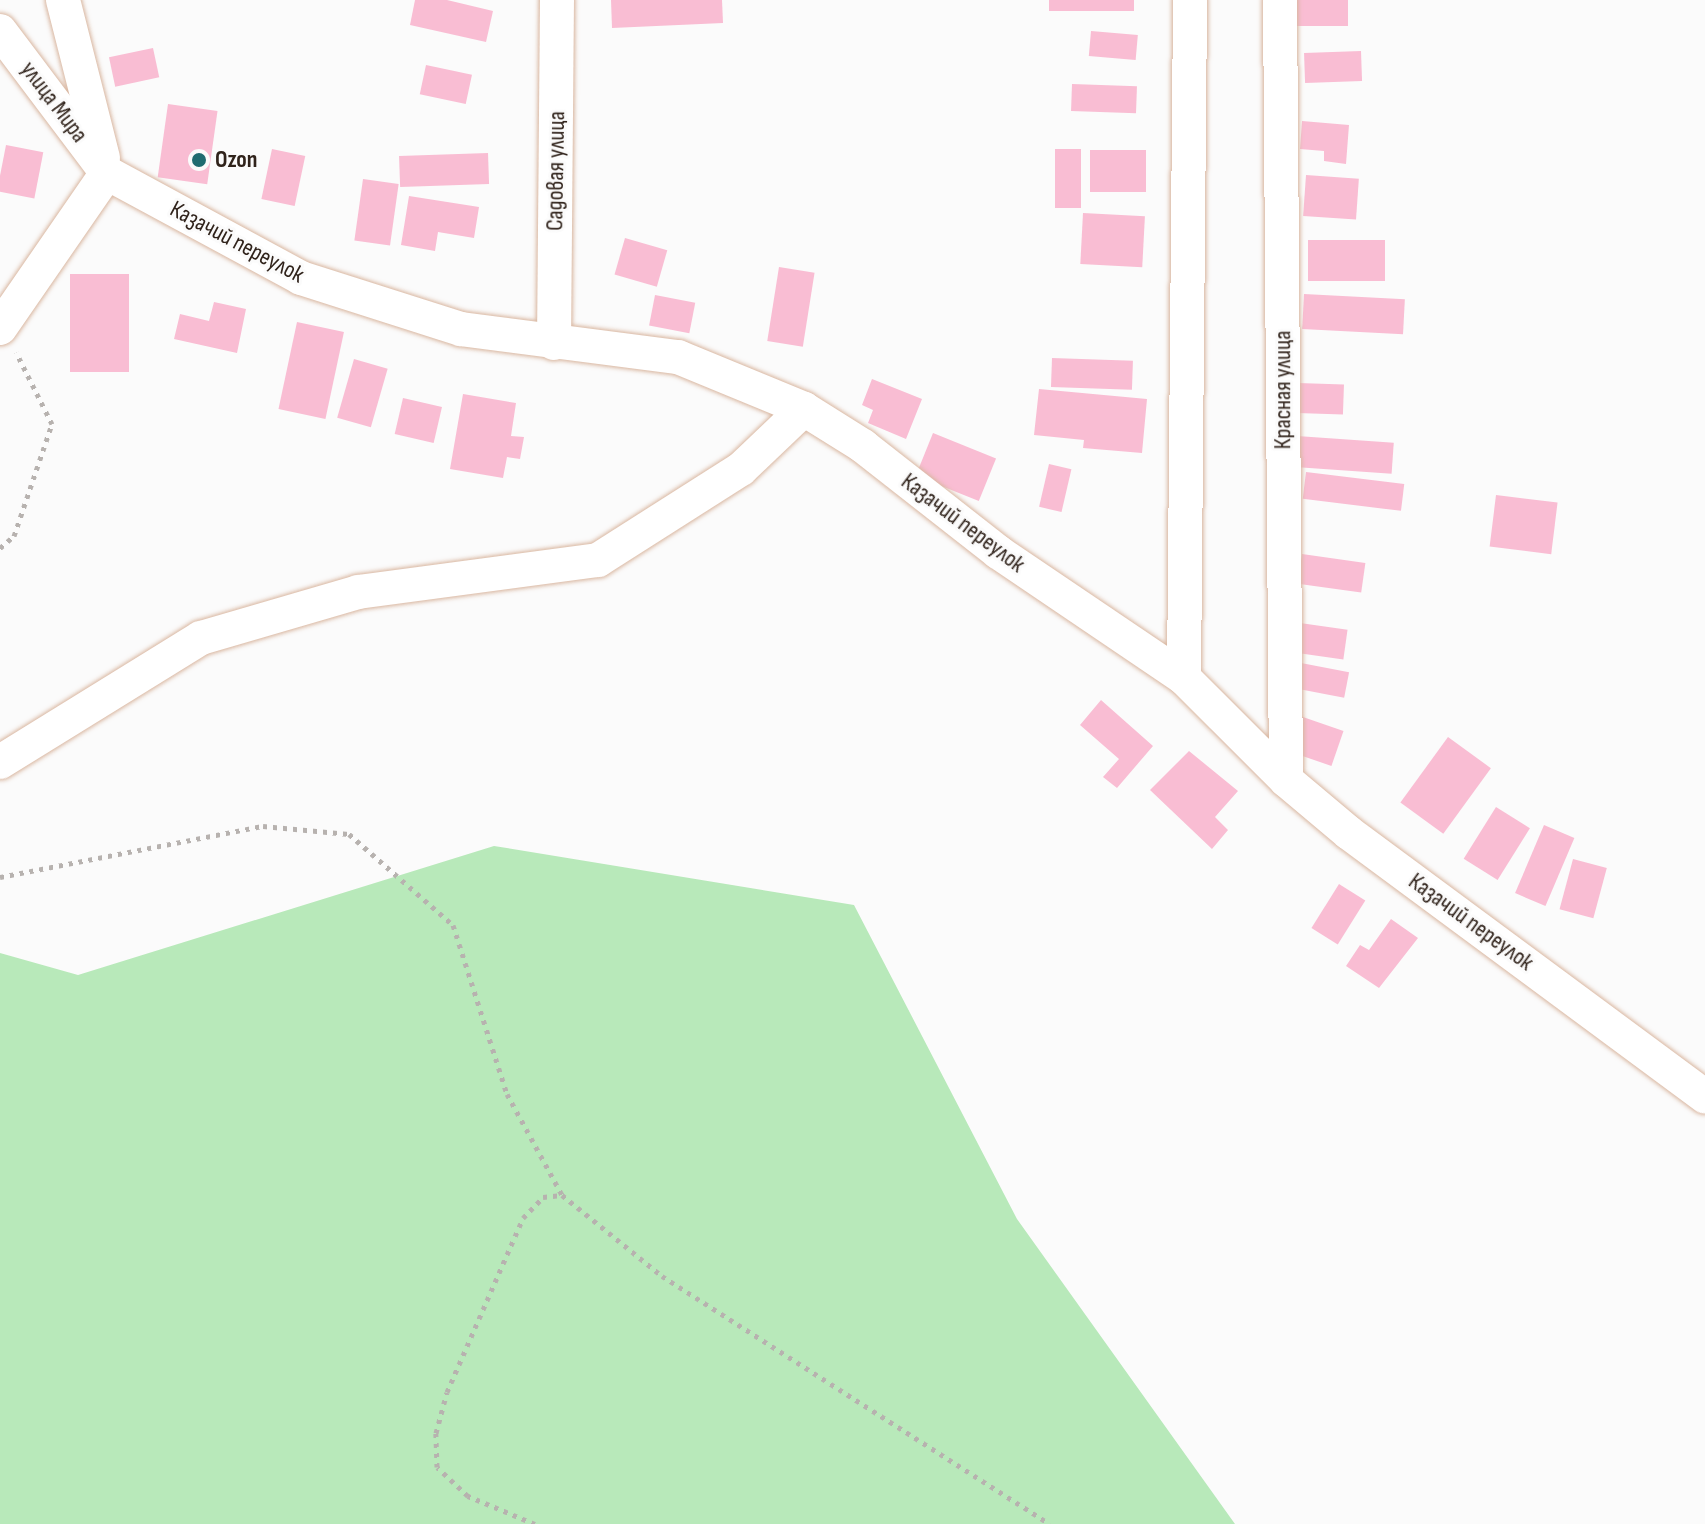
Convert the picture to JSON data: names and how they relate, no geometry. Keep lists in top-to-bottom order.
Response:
{
  "streets": {
    "street": [
      "улица Мира",
      "Садовая улица",
      "Казачий переулок",
      "Красная улица"
    ]
  },
  "crossings": [
    ["улица Мира", "Казачий переулок"],
    ["Садовая улица", "Казачий переулок"],
    ["Казачий переулок", "Красная улица"]
  ],
  "places": ["Ozon"]
}
